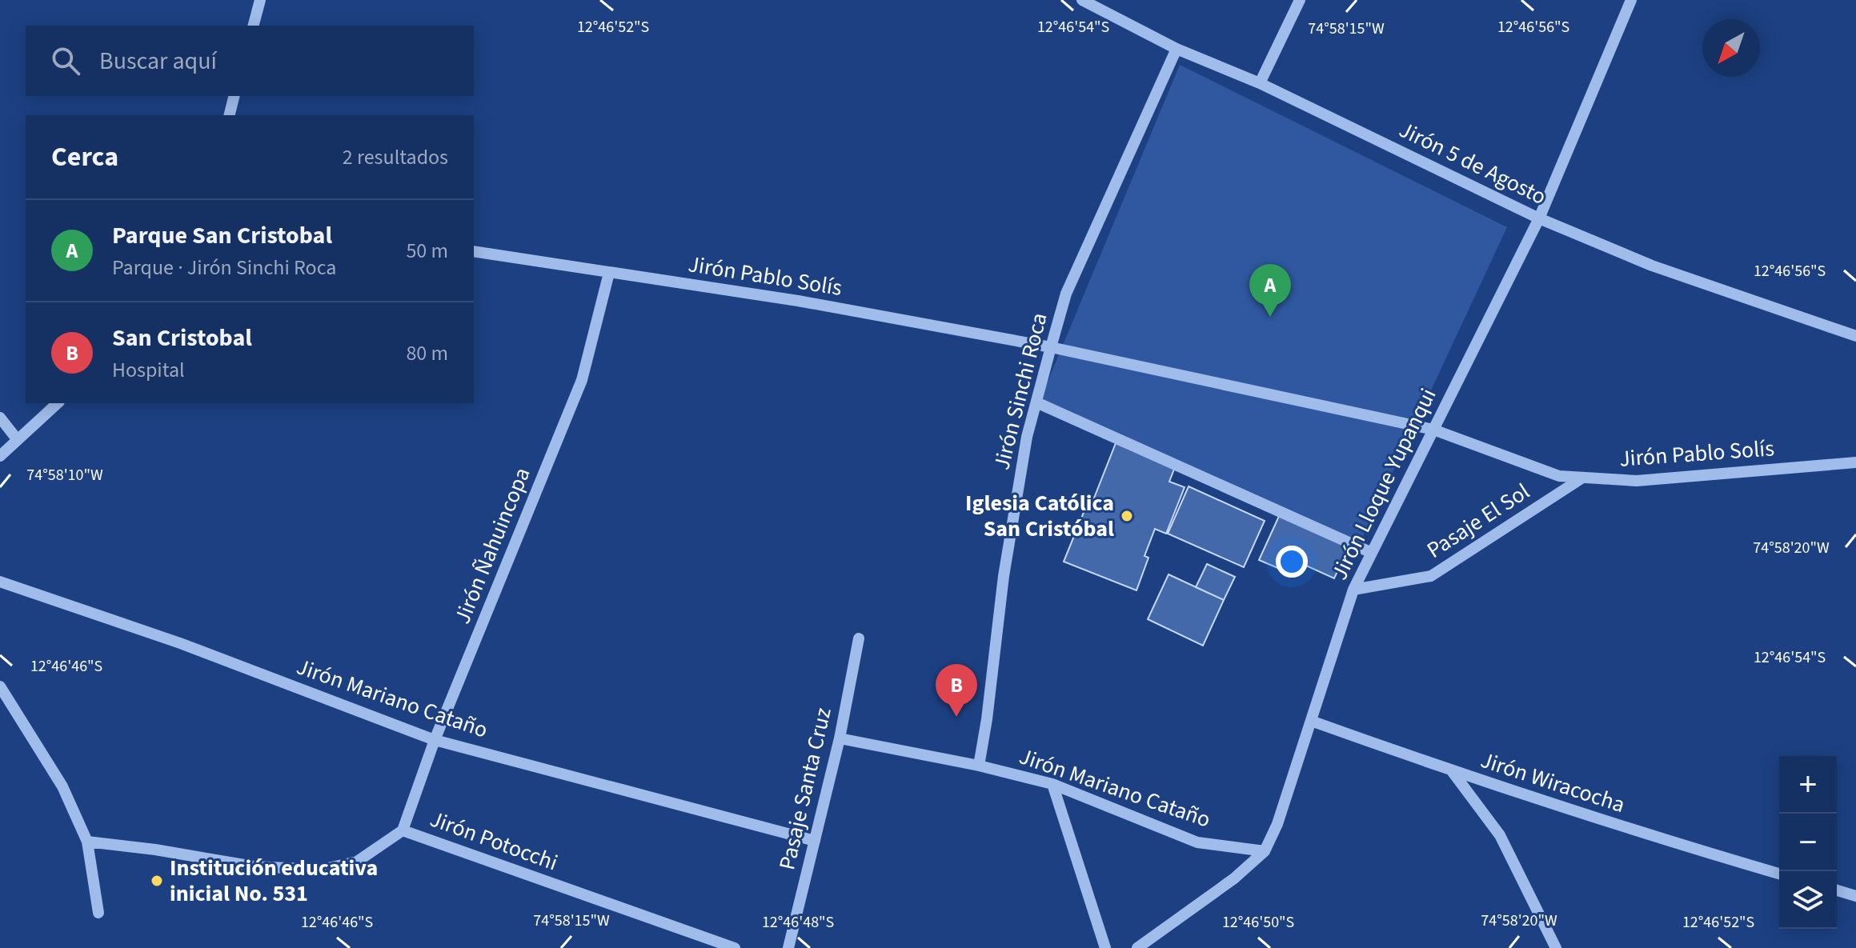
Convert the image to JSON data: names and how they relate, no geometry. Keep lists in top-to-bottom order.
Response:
{
  "streets": {
    "street": [
      "Jirón 5 de Agosto",
      "Jirón Pablo Solís",
      "Jirón Sinchi Roca",
      "Jirón Lloque Yupanqui",
      "Pasaje El Sol",
      "Jirón Ñahuincopa",
      "Jirón Mariano Cataño",
      "Jirón Wiracocha",
      "Pasaje Santa Cruz",
      "Jirón Potocchi"
    ]
  },
  "crossings": [
    ["Jirón 5 de Agosto", "Jirón Sinchi Roca"],
    ["Jirón 5 de Agosto", "Jirón Lloque Yupanqui"],
    ["Jirón Pablo Solís", "Jirón Sinchi Roca"],
    ["Jirón Pablo Solís", "Jirón Lloque Yupanqui"],
    ["Jirón Pablo Solís", "Pasaje El Sol"],
    ["Jirón Pablo Solís", "Jirón Ñahuincopa"],
    ["Jirón Sinchi Roca", "Jirón Mariano Cataño"],
    ["Jirón Lloque Yupanqui", "Pasaje El Sol"],
    ["Jirón Lloque Yupanqui", "Jirón Mariano Cataño"],
    ["Jirón Lloque Yupanqui", "Jirón Wiracocha"],
    ["Jirón Ñahuincopa", "Jirón Mariano Cataño"],
    ["Jirón Ñahuincopa", "Jirón Potocchi"],
    ["Jirón Mariano Cataño", "Pasaje Santa Cruz"]
  ],
  "places": ["Iglesia Católica San Cristóbal", "Institución educativa inicial No. 531"],
  "north": "bottom left",
  "page": {
    "search": "Buscar aquí",
    "heading": ["Cerca", "2 resultados"],
    "list": [
      {
        "mark": "A",
        "name": "Parque San Cristobal",
        "note": "Parque · Jirón Sinchi Roca",
        "value": "50 m"
      },
      {
        "mark": "B",
        "name": "San Cristobal",
        "note": "Hospital",
        "value": "80 m"
      }
    ],
    "pins": ["A", "B"],
    "map_buttons": ["+", "−"]
  },
  "coordinates": [
    "12°46'54\"S",
    "12°46'52\"S",
    "12°46'56\"S",
    "74°58'15\"W",
    "74°58'10\"W",
    "74°58'20\"W",
    "12°46'46\"S",
    "12°46'48\"S",
    "12°46'50\"S"
  ]
}
